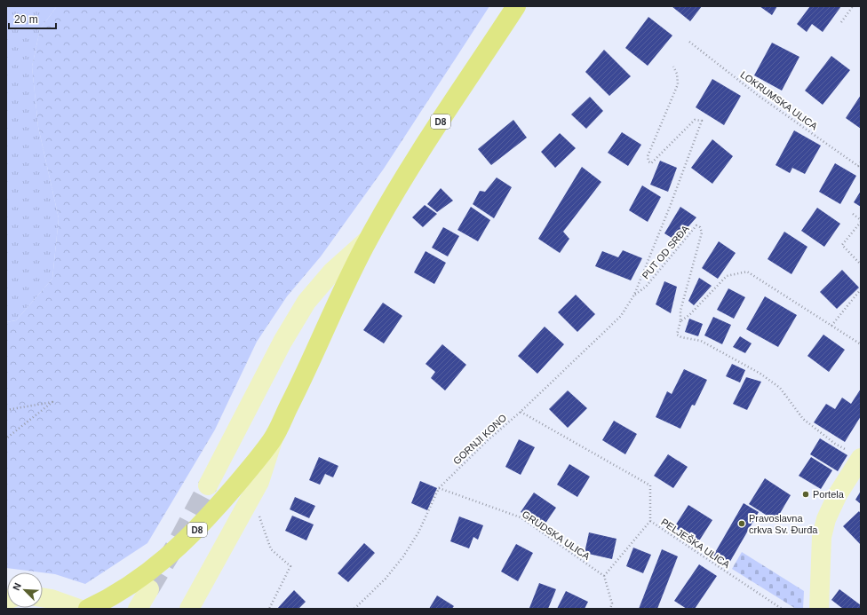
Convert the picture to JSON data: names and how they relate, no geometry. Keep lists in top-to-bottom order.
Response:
{
  "streets": {
    "main road": ["D8"],
    "path": [
      "LOKRUMSKA ULICA",
      "PUT OD SRĐA",
      "GORNJI KONO",
      "GRUDSKA ULICA",
      "PELJEŠKA ULICA"
    ]
  },
  "crossings": [
    ["PUT OD SRĐA", "GORNJI KONO"],
    ["GORNJI KONO", "GRUDSKA ULICA"],
    ["GORNJI KONO", "PELJEŠKA ULICA"]
  ],
  "places": ["Portela", "Pravoslavna crkva Sv. Đurđa"],
  "scale_bar": "20 m",
  "north": "top left"
}
